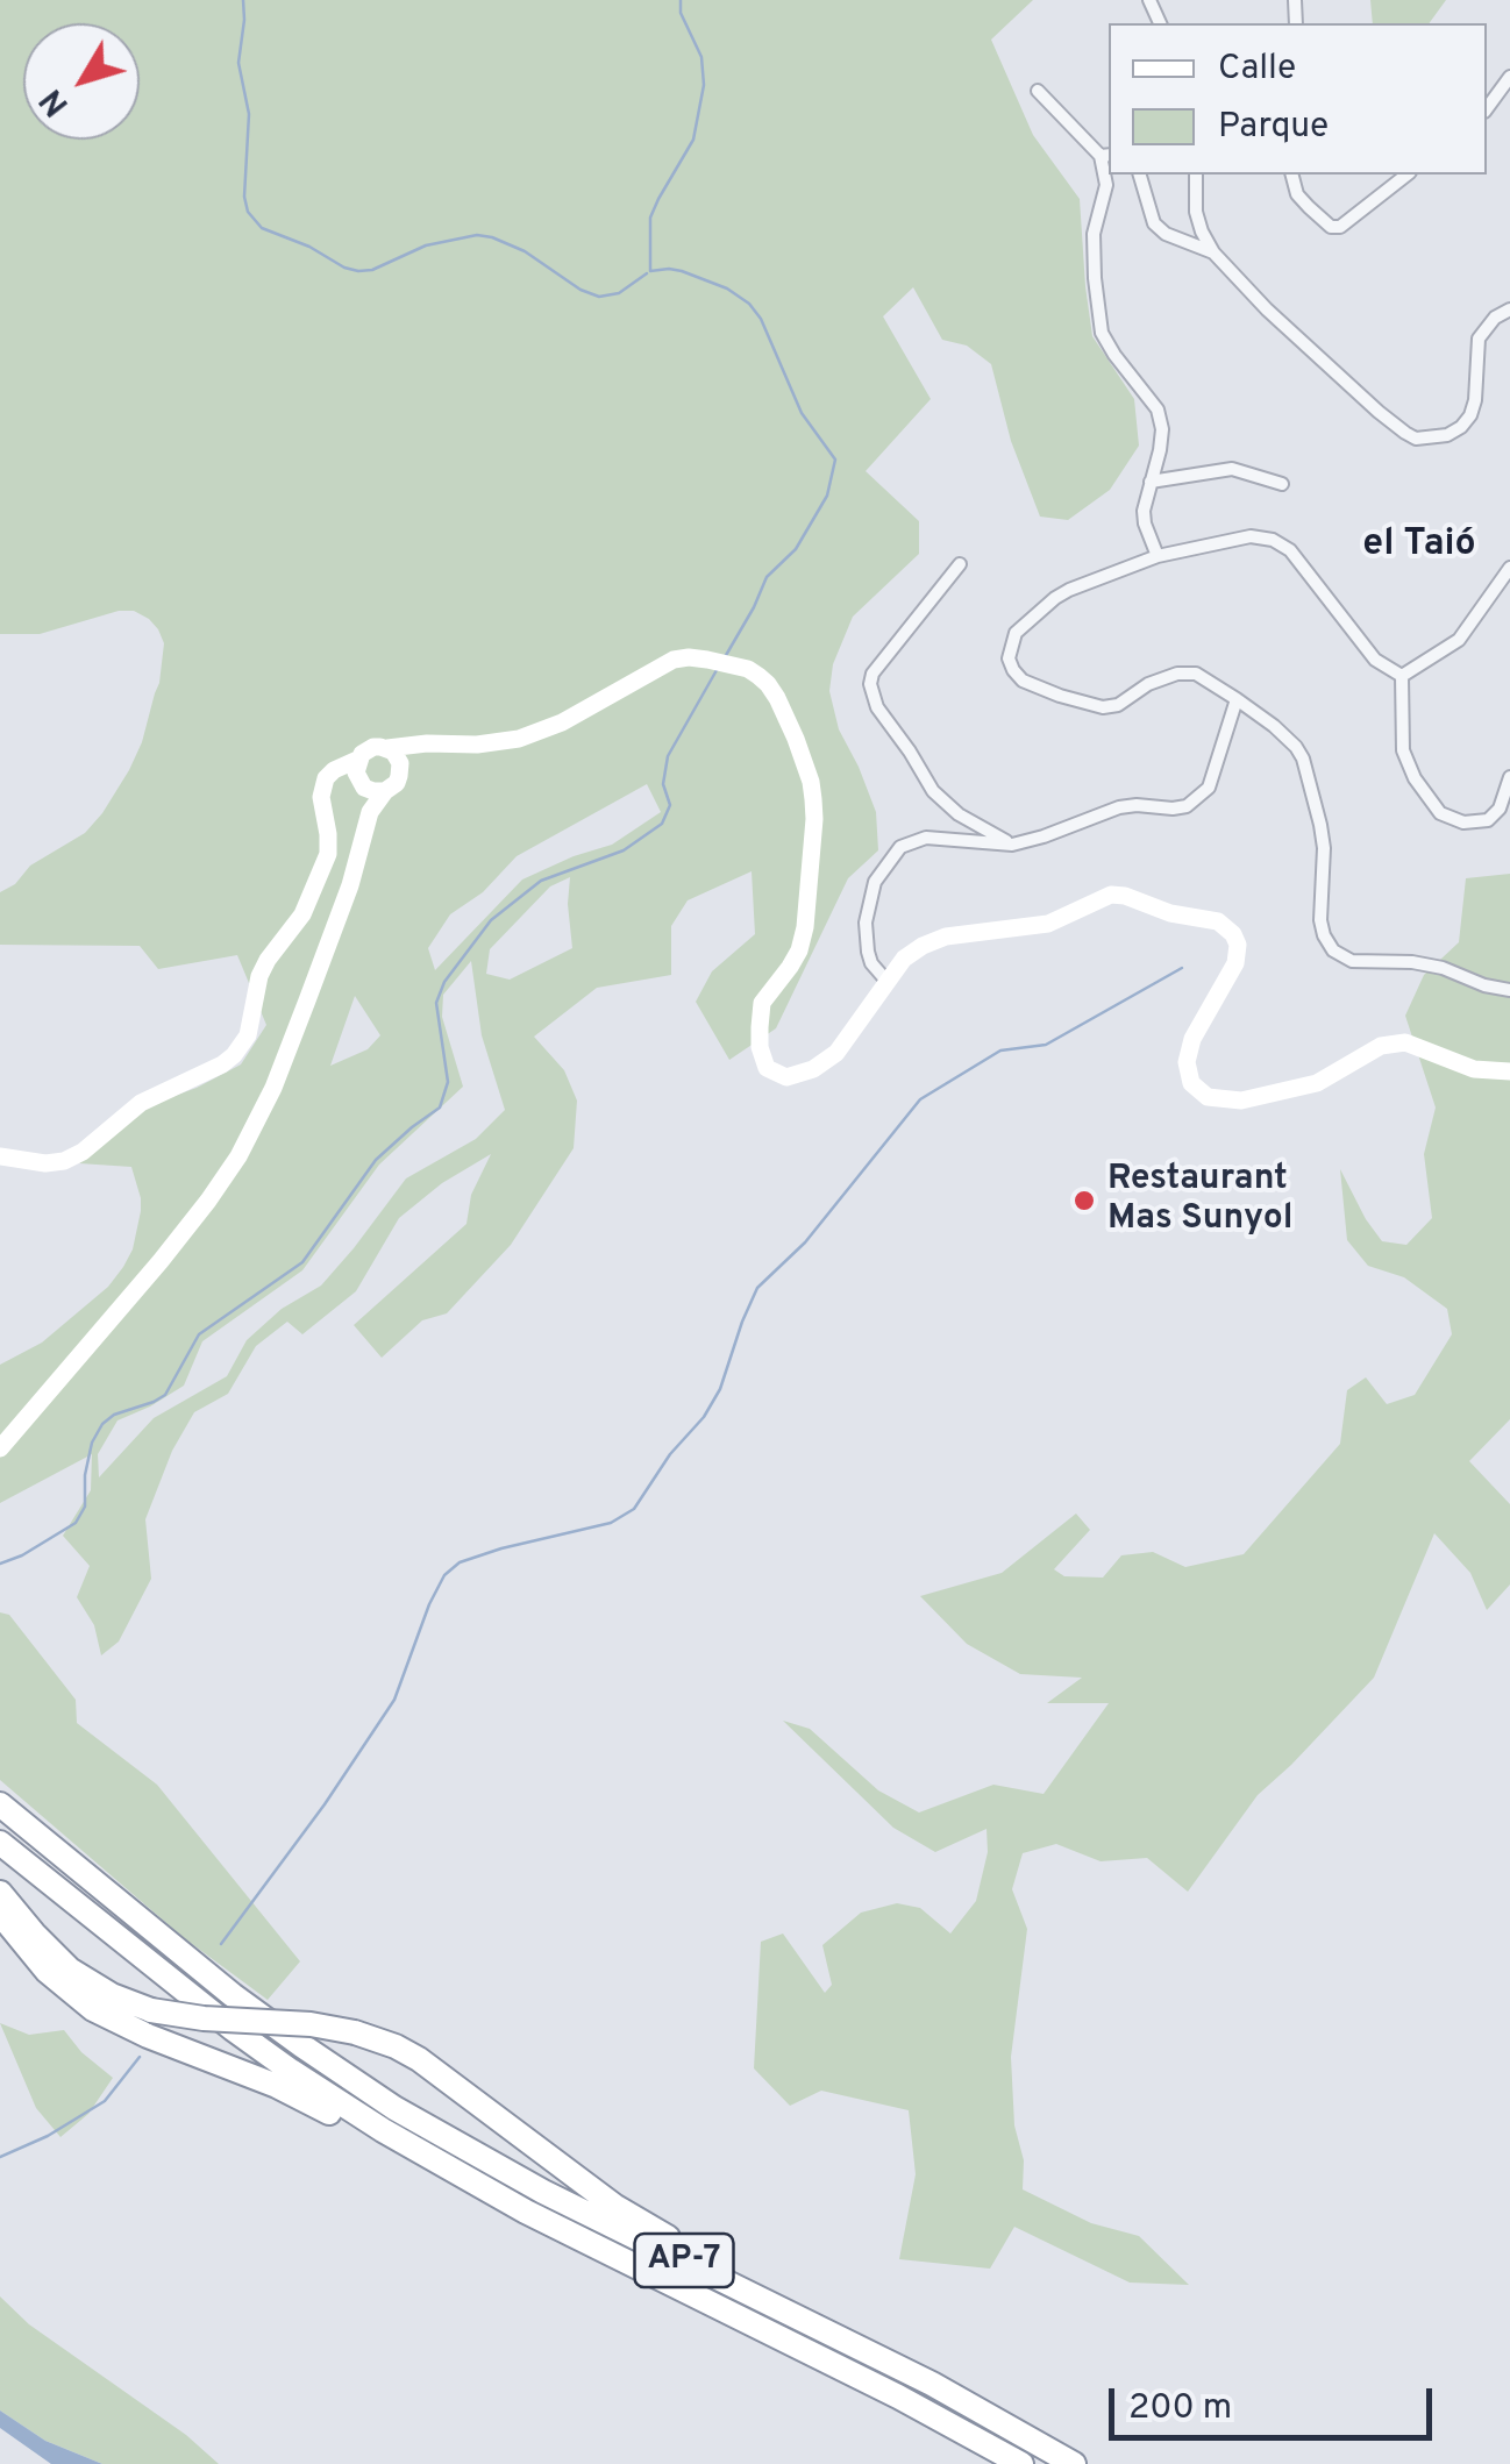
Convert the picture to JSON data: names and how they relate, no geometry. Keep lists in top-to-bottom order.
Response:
{
  "streets": {
    "highway": ["AP-7"]
  },
  "districts": ["el Taió"],
  "places": ["Restaurant Mas Sunyol"],
  "legend": ["Calle", "Parque"],
  "scale_bar": "200 m",
  "north": "bottom left"
}
